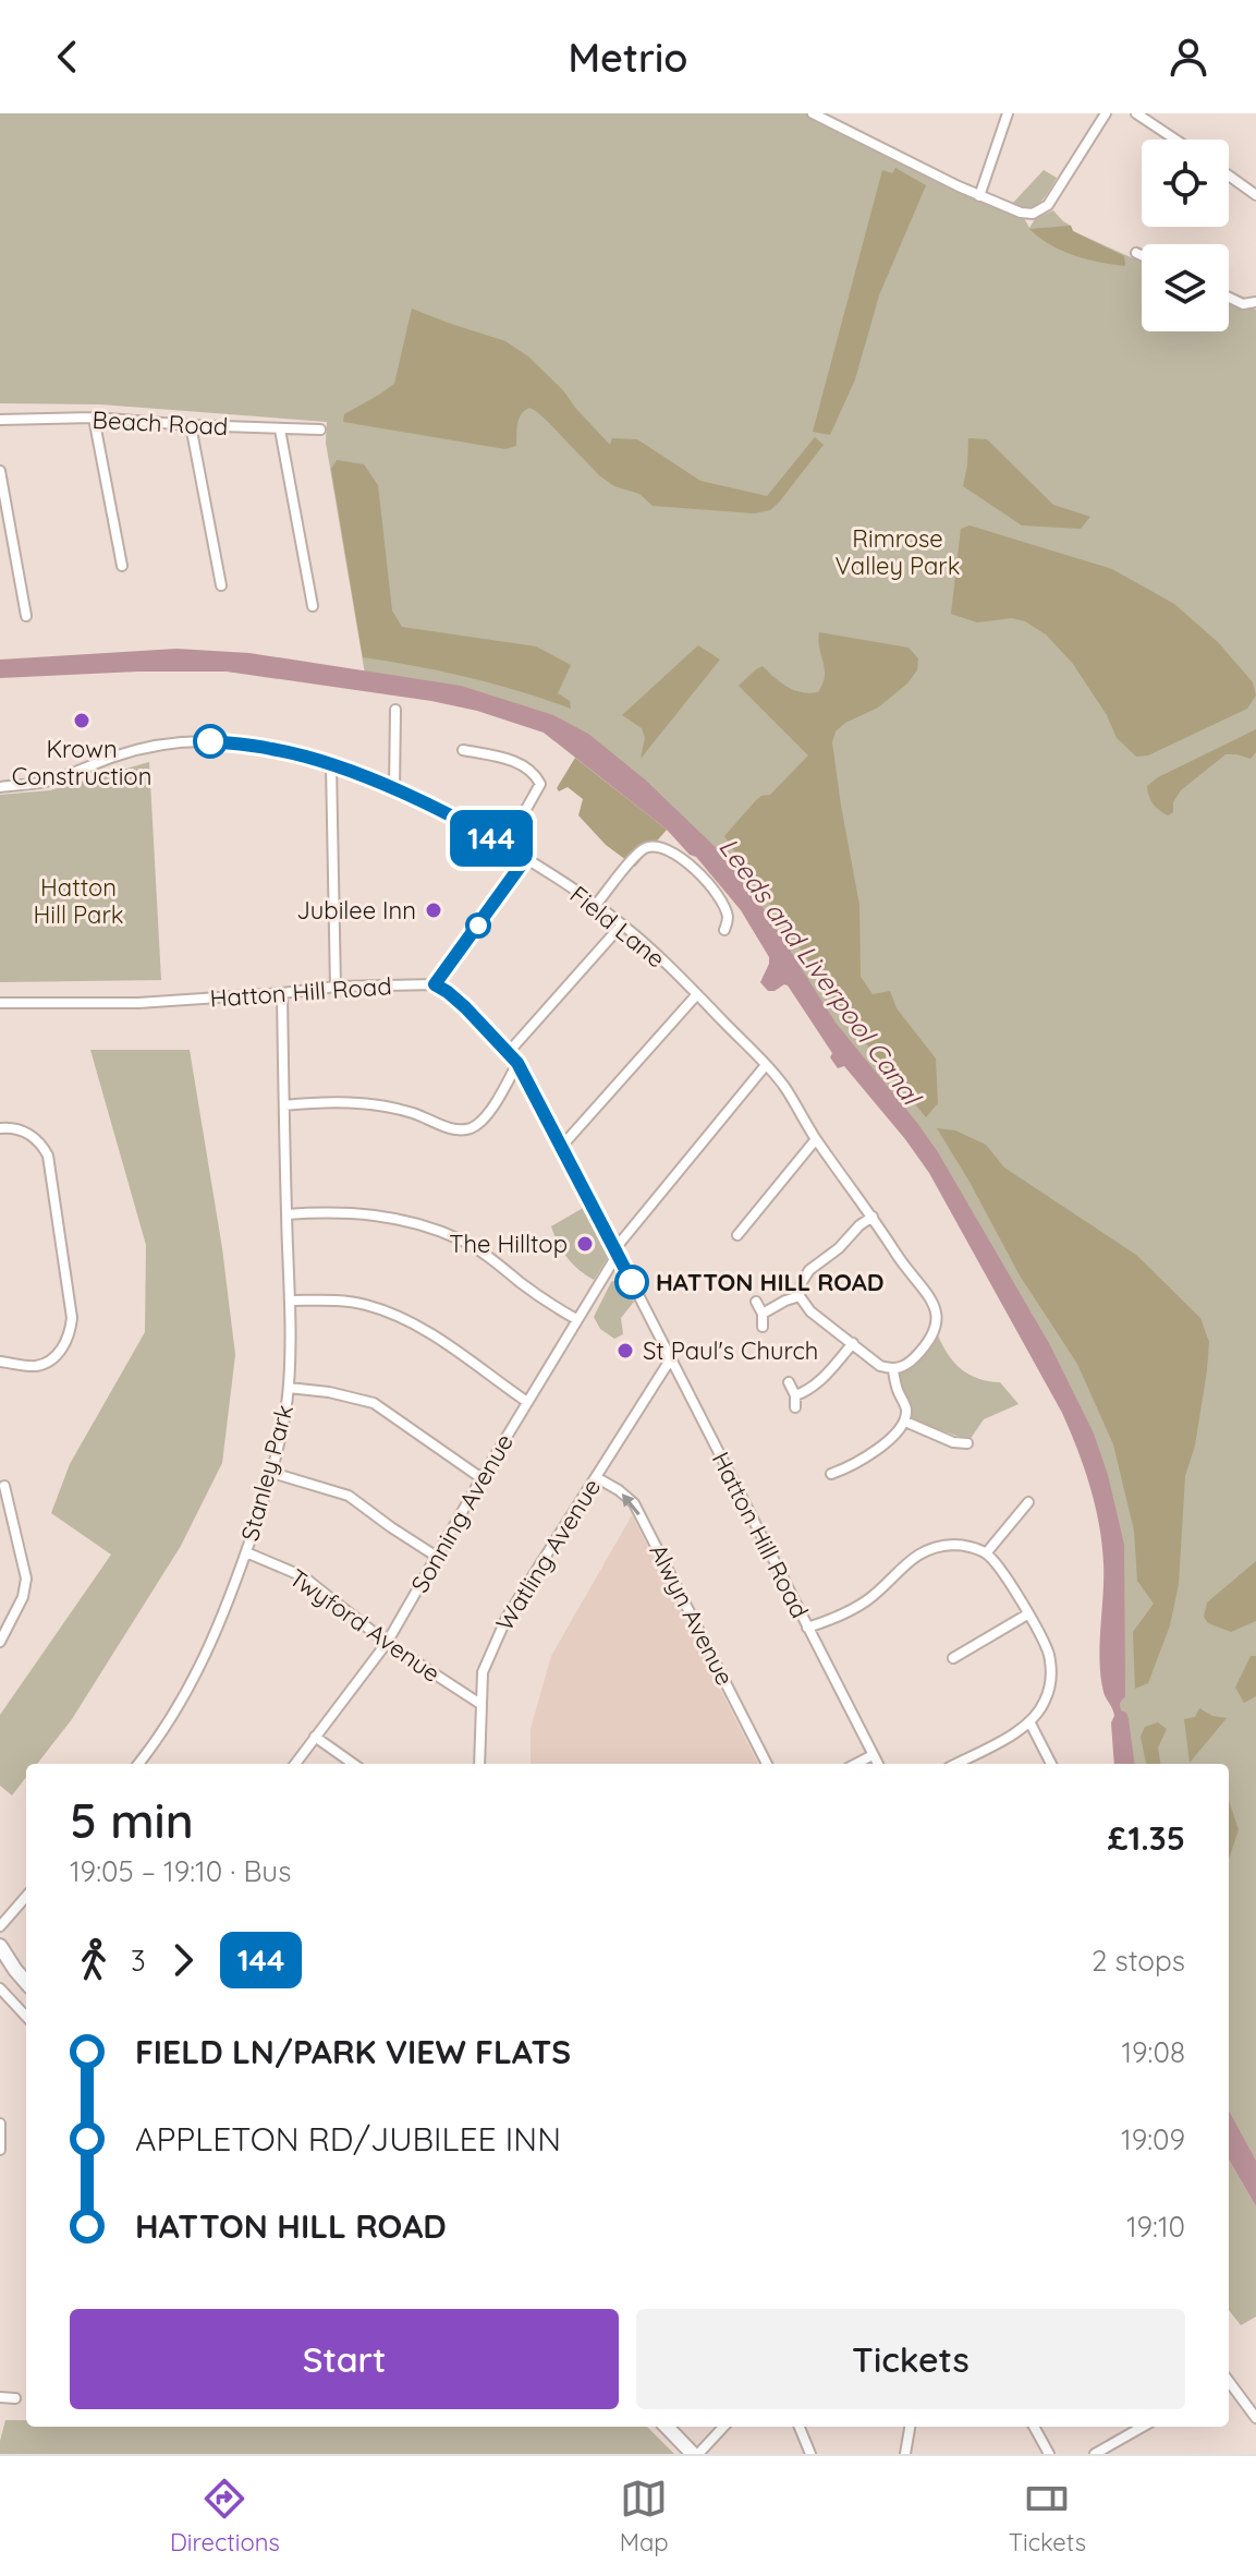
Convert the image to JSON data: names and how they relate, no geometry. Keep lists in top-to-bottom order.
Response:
{
  "streets": {
    "street": [
      "Beach Road",
      "Field Lane",
      "Hatton Hill Road",
      "Stanley Park",
      "Sonning Avenue",
      "Watling Avenue",
      "Alwyn Avenue",
      "Twyford Avenue"
    ]
  },
  "crossings": [
    ["Field Lane", "Sonning Avenue"],
    ["Hatton Hill Road", "Stanley Park"],
    ["Hatton Hill Road", "Sonning Avenue"],
    ["Hatton Hill Road", "Watling Avenue"],
    ["Stanley Park", "Twyford Avenue"],
    ["Sonning Avenue", "Twyford Avenue"],
    ["Watling Avenue", "Alwyn Avenue"],
    ["Watling Avenue", "Twyford Avenue"]
  ],
  "one_way": ["Alwyn Avenue"],
  "water": ["Leeds and Liverpool Canal"],
  "parks": ["Rimrose Valley Park", "Hatton Hill Park"],
  "places": [
    "Krown Construction",
    "Jubilee Inn",
    "The Hilltop",
    "HATTON HILL ROAD",
    "St Paul's Church"
  ],
  "lines": ["bus line 144"],
  "page": {
    "header": "Metrio",
    "on_map": "144",
    "heading": ["5 min", "19:05 – 19:10 · Bus", "£1.35"],
    "legs": ["3", "144", "2 stops"],
    "list": [
      {
        "name": "FIELD LN/PARK VIEW FLATS",
        "value": "19:08"
      },
      {
        "name": "APPLETON RD/JUBILEE INN",
        "value": "19:09"
      },
      {
        "name": "HATTON HILL ROAD",
        "value": "19:10"
      }
    ],
    "buttons": ["Start", "Tickets"],
    "tabs": ["Directions", "Map", "Tickets"]
  }
}
